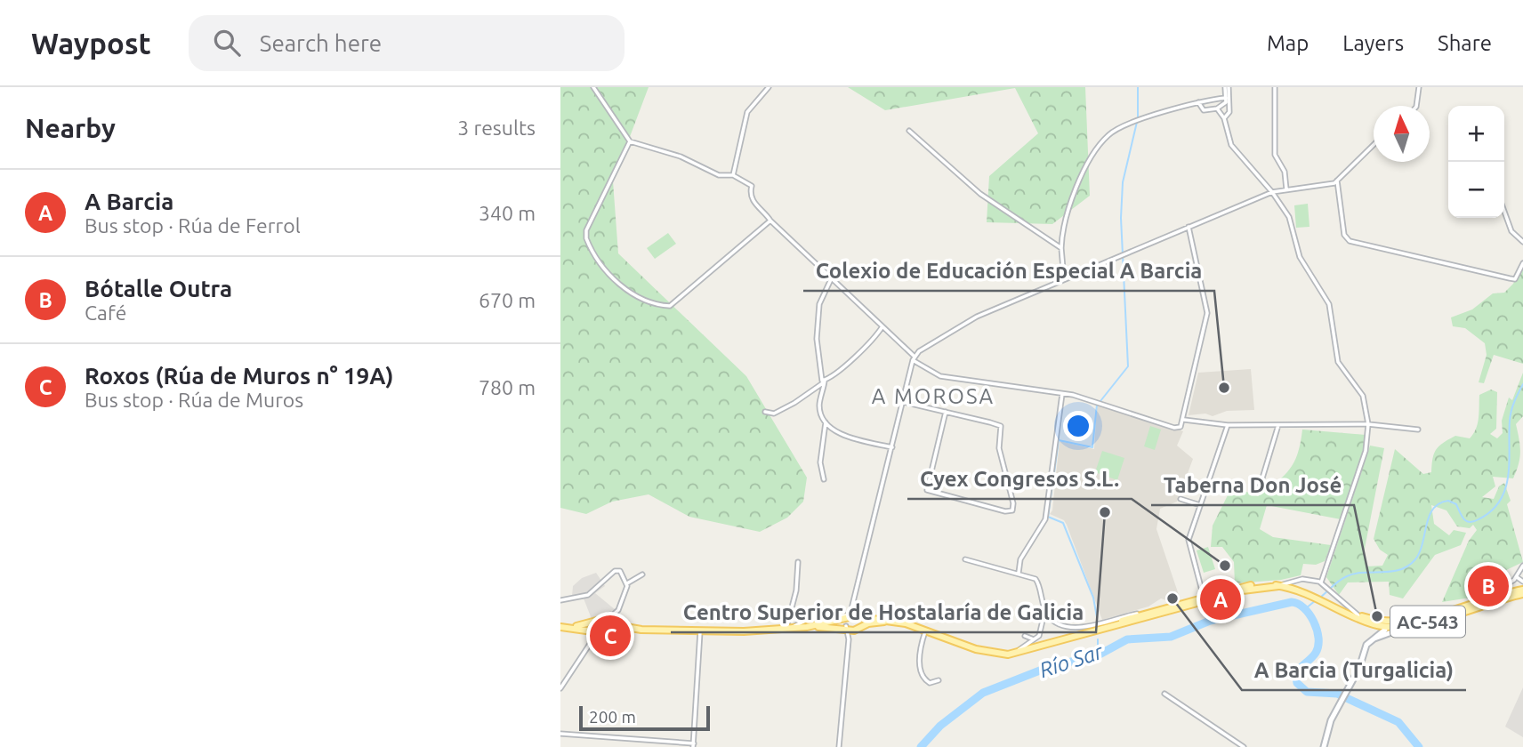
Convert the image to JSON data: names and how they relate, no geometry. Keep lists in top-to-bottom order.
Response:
{
  "streets": {
    "main road": ["AC-543"]
  },
  "districts": ["A MOROSA"],
  "water": ["Río Sar"],
  "places": [
    "Colexio de Educación Especial A Barcia",
    "Centro Superior de Hostalaría de Galicia",
    "Cyex Congresos S.L.",
    "A Barcia (Turgalicia)",
    "Taberna Don José"
  ],
  "scale_bar": "200 m",
  "north": "top",
  "page": {
    "header": "Waypost",
    "search": "Search here",
    "nav": ["Map", "Layers", "Share"],
    "heading": ["Nearby", "3 results"],
    "map_buttons": ["+", "−"],
    "list": [
      {
        "mark": "A",
        "name": "A Barcia",
        "note": "Bus stop · Rúa de Ferrol",
        "value": "340 m"
      },
      {
        "mark": "B",
        "name": "Bótalle Outra",
        "note": "Café",
        "value": "670 m"
      },
      {
        "mark": "C",
        "name": "Roxos (Rúa de Muros n° 19A)",
        "note": "Bus stop · Rúa de Muros",
        "value": "780 m"
      }
    ],
    "pins": ["B", "A", "C"],
    "scale": "200 m"
  }
}
